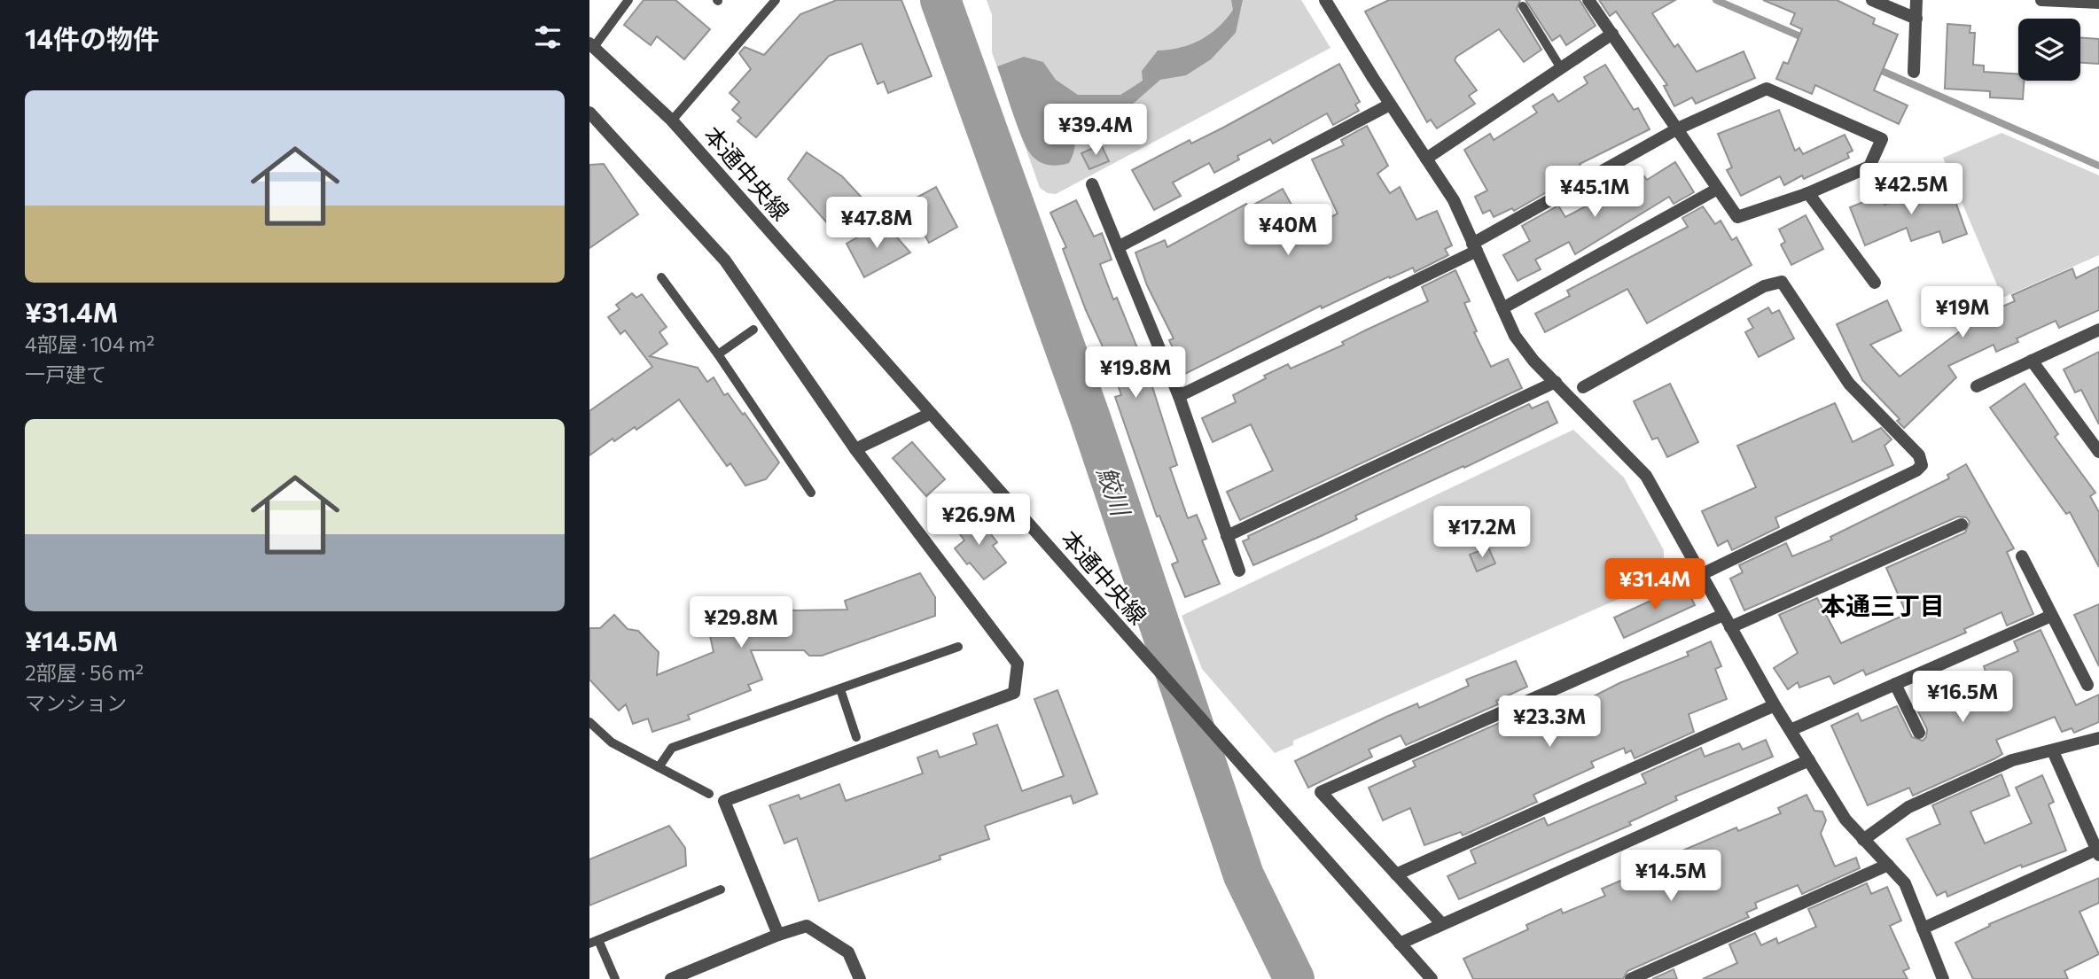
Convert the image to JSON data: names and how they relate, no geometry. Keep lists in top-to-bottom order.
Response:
{
  "streets": {
    "street": ["本通中央線"]
  },
  "districts": ["本通三丁目"],
  "water": ["鮫川"],
  "page": {
    "heading": "14件の物件",
    "list": [
      {
        "name": "¥31.4M",
        "note": "4部屋 · 104 m² · 一戸建て"
      },
      {
        "name": "¥14.5M",
        "note": "2部屋 · 56 m² · マンション"
      }
    ],
    "price": [
      "¥39.4M",
      "¥42.5M",
      "¥45.1M",
      "¥47.8M",
      "¥40M",
      "¥19M",
      "¥19.8M",
      "¥26.9M",
      "¥17.2M",
      "¥31.4M",
      "¥29.8M",
      "¥16.5M",
      "¥23.3M",
      "¥14.5M"
    ]
  }
}
